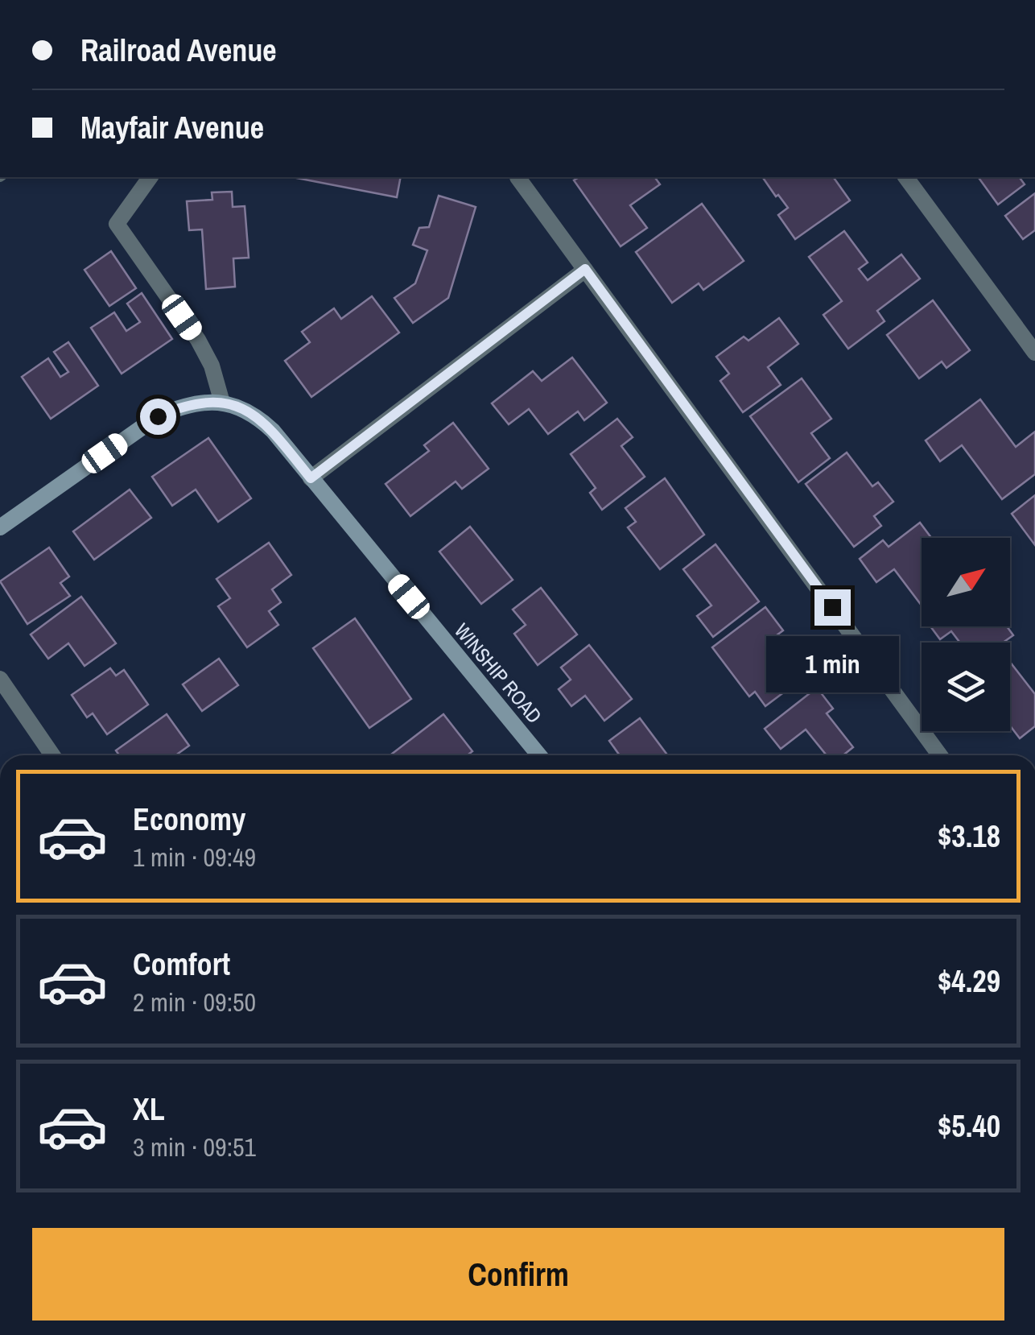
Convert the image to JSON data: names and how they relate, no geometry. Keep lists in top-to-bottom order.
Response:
{
  "streets": {
    "street": ["WINSHIP ROAD"]
  },
  "north": "top right",
  "page": {
    "banner": ["Railroad Avenue", "Mayfair Avenue"],
    "bubble": "1 min",
    "list": [
      {
        "name": "Economy",
        "note": "1 min · 09:49",
        "value": "$3.18"
      },
      {
        "name": "Comfort",
        "note": "2 min · 09:50",
        "value": "$4.29"
      },
      {
        "name": "XL",
        "note": "3 min · 09:51",
        "value": "$5.40"
      }
    ],
    "buttons": "Confirm"
  }
}
